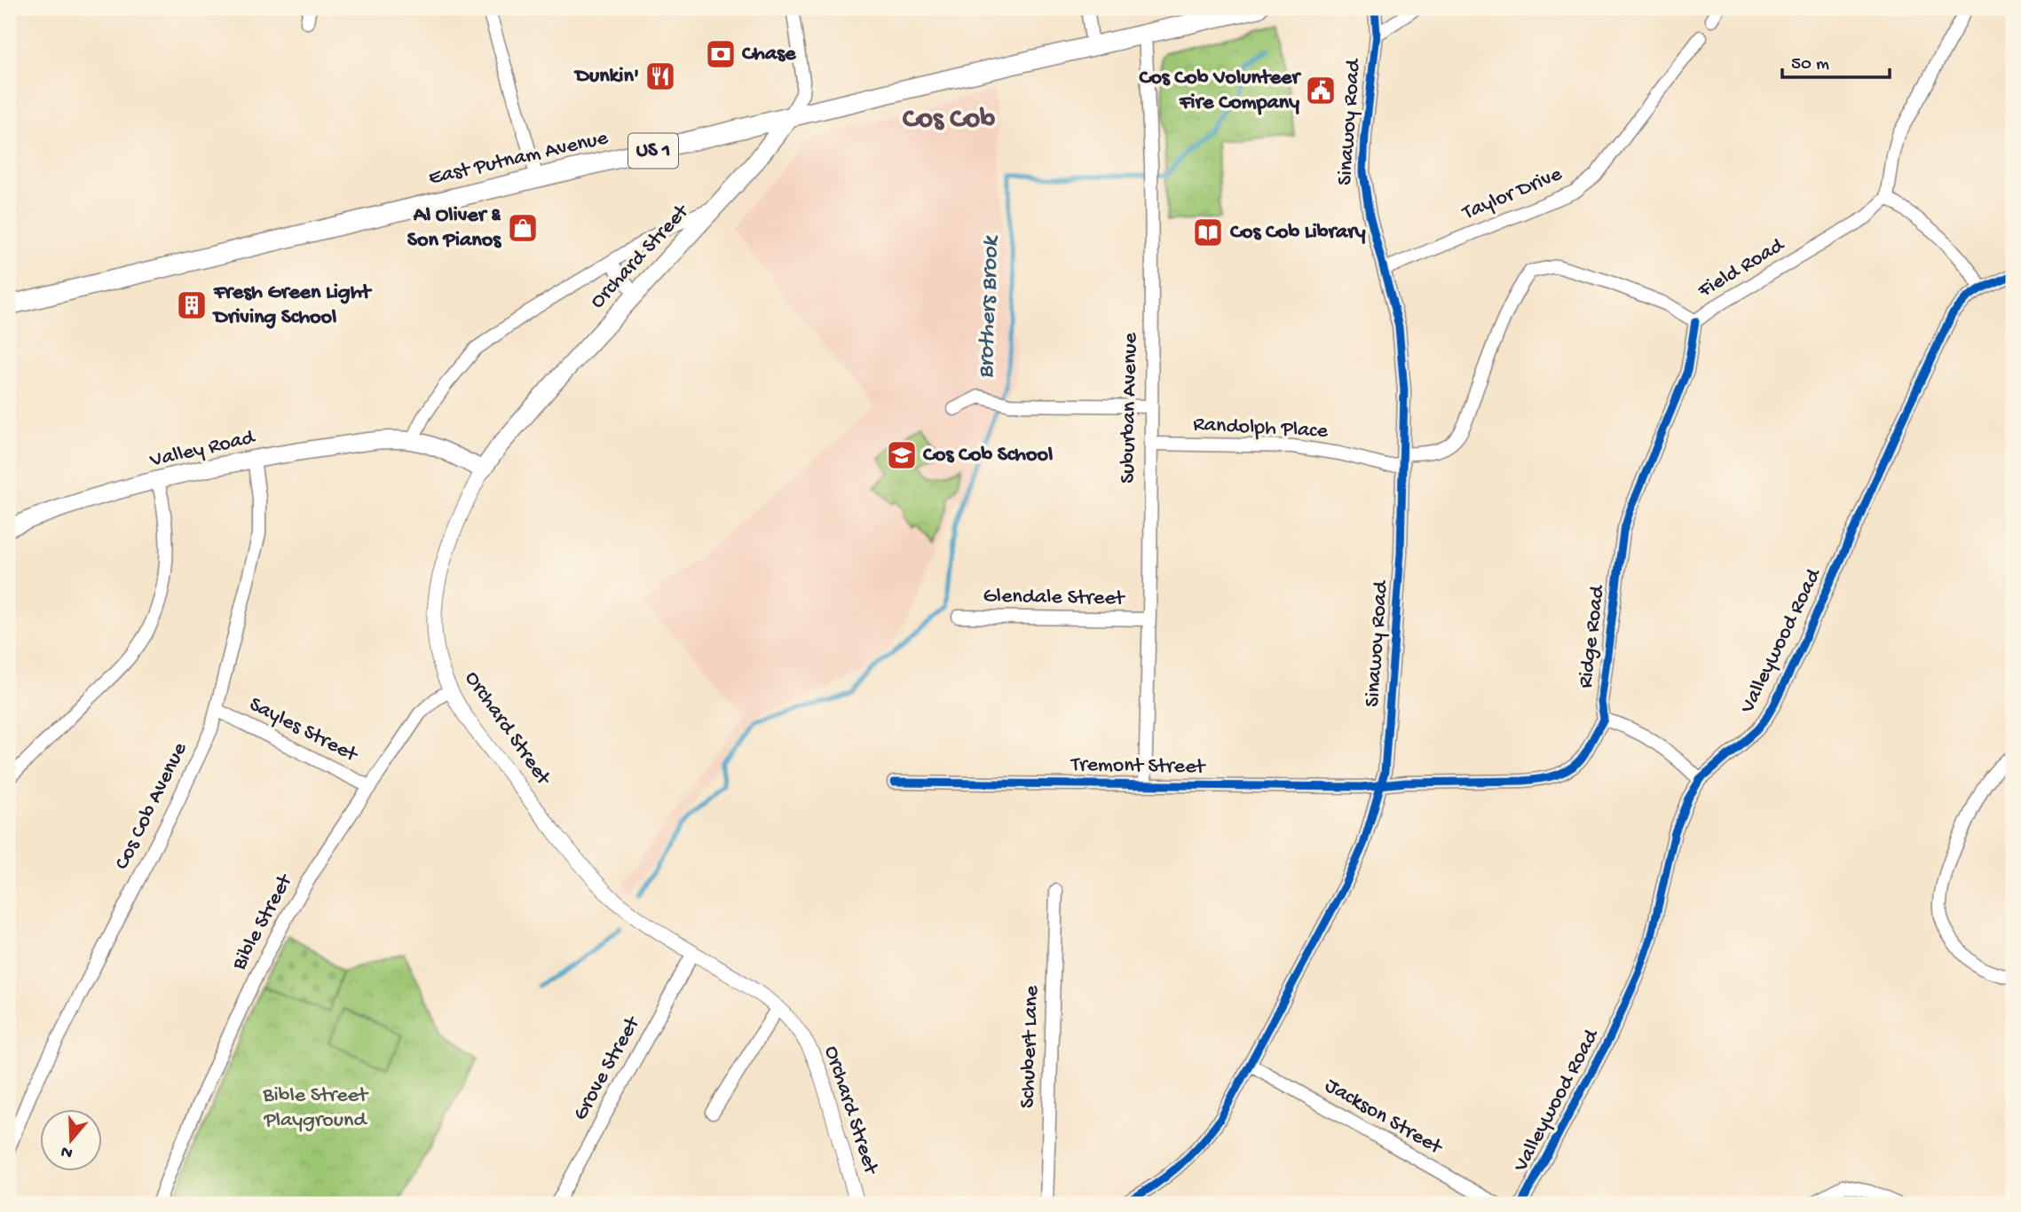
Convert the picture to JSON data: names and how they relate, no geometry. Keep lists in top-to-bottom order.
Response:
{
  "streets": {
    "main road": [
      "US 1",
      "East Putnam Avenue",
      "Orchard Street",
      "Valley Road"
    ],
    "street": [
      "Sinawoy Road",
      "Taylor Drive",
      "Field Road",
      "Suburban Avenue",
      "Randolph Place",
      "Glendale Street",
      "Ridge Road",
      "Valleywood Road",
      "Sayles Street",
      "Tremont Street",
      "Cos Cob Avenue",
      "Bible Street",
      "Schubert Lane",
      "Grove Street",
      "Jackson Street"
    ]
  },
  "crossings": [
    ["Sinawoy Road", "Taylor Drive"],
    ["Sinawoy Road", "Field Road"],
    ["Sinawoy Road", "Randolph Place"],
    ["Sinawoy Road", "Ridge Road"],
    ["Sinawoy Road", "Tremont Street"],
    ["Sinawoy Road", "Jackson Street"],
    ["East Putnam Avenue", "Orchard Street"],
    ["East Putnam Avenue", "Suburban Avenue"],
    ["Orchard Street", "Valley Road"],
    ["Orchard Street", "Bible Street"],
    ["Orchard Street", "Grove Street"],
    ["Field Road", "Randolph Place"],
    ["Field Road", "Ridge Road"],
    ["Suburban Avenue", "Randolph Place"],
    ["Suburban Avenue", "Glendale Street"],
    ["Suburban Avenue", "Tremont Street"],
    ["Valley Road", "Cos Cob Avenue"],
    ["Ridge Road", "Tremont Street"],
    ["Sayles Street", "Cos Cob Avenue"],
    ["Sayles Street", "Bible Street"]
  ],
  "districts": ["Cos Cob"],
  "water": ["Brothers Brook"],
  "parks": ["Bible Street Playground"],
  "places": {
    "bank": ["Chase"],
    "restaurant": ["Dunkin'"],
    "public building": ["Cos Cob Volunteer Fire Company"],
    "shop": ["Al Oliver & Son Pianos"],
    "library": ["Cos Cob Library"],
    "building": ["Fresh Green Light Driving School"],
    "school or university": ["Cos Cob School"]
  },
  "scale_bar": "50 m",
  "north": "bottom"
}
